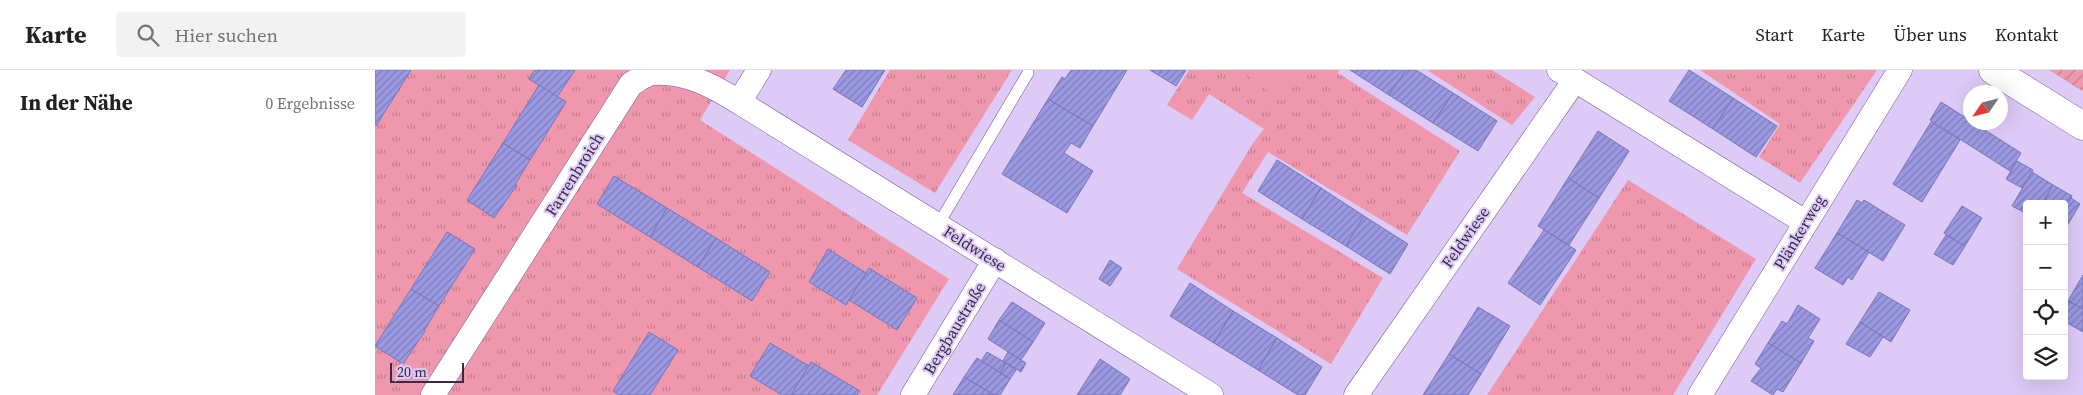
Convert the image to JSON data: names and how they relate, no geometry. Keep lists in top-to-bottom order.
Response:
{
  "streets": {
    "street": [
      "Farrenbroich",
      "Plänkerweg",
      "Feldwiese",
      "Bergbaustraße"
    ]
  },
  "crossings": [
    ["Farrenbroich", "Feldwiese"],
    ["Plänkerweg", "Feldwiese"],
    ["Feldwiese", "Bergbaustraße"]
  ],
  "scale_bar": "20 m",
  "north": "bottom left",
  "page": {
    "header": "Karte",
    "search": "Hier suchen",
    "nav": [
      "Start",
      "Karte",
      "Über uns",
      "Kontakt"
    ],
    "heading": ["In der Nähe", "0 Ergebnisse"],
    "map_buttons": ["+", "−"],
    "scale": "20 m"
  }
}
